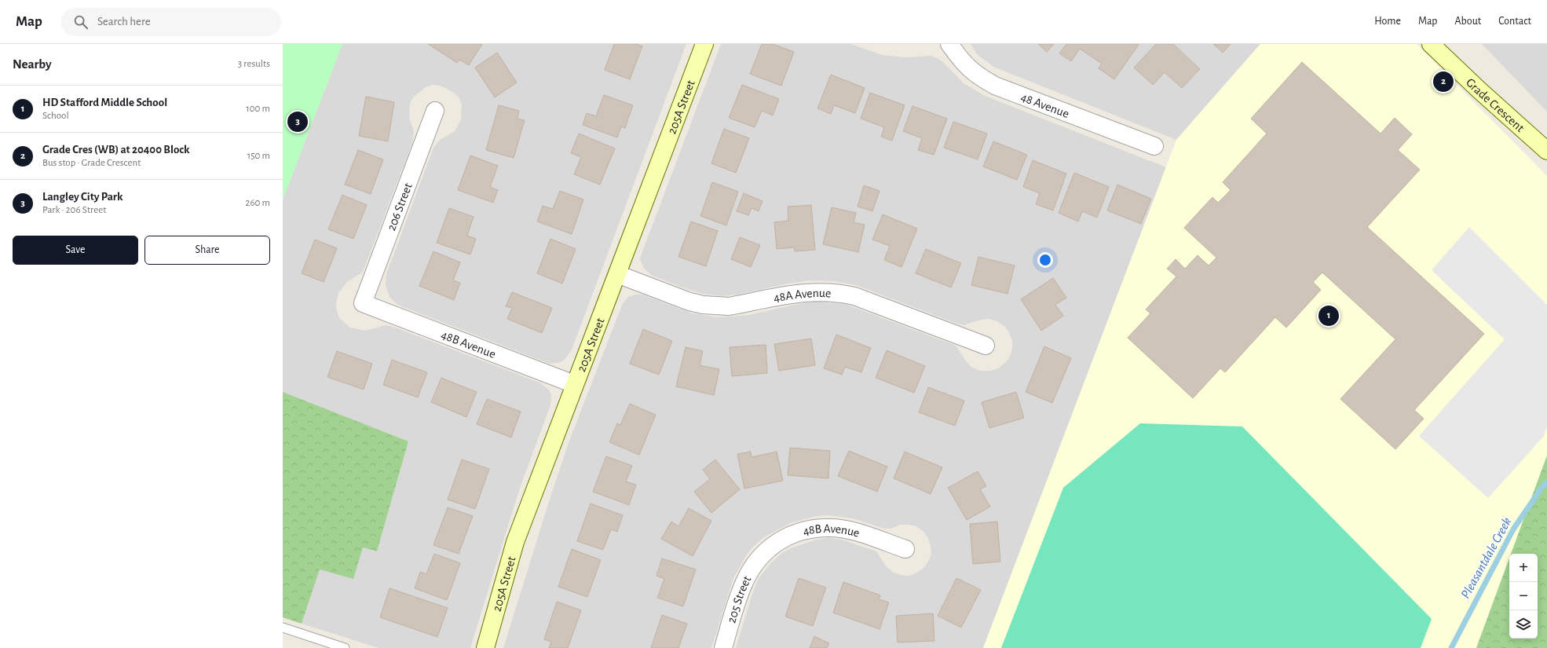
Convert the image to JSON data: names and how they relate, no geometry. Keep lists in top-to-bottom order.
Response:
{
  "streets": {
    "street": [
      "Grade Crescent",
      "48 Avenue",
      "205A Street",
      "206 Street",
      "48A Avenue",
      "48B Avenue",
      "205 Street"
    ]
  },
  "crossings": [
    ["205A Street", "48A Avenue"],
    ["205A Street", "48B Avenue"],
    ["206 Street", "48B Avenue"],
    ["48B Avenue", "205 Street"]
  ],
  "water": ["Pleasantdale Creek"],
  "page": {
    "header": "Map",
    "search": "Search here",
    "nav": [
      "Home",
      "Map",
      "About",
      "Contact"
    ],
    "heading": ["Nearby", "3 results"],
    "pins": ["2", "3", "1"],
    "list": [
      {
        "mark": "1",
        "name": "HD Stafford Middle School",
        "note": "School",
        "value": "100 m"
      },
      {
        "mark": "2",
        "name": "Grade Cres (WB) at 20400 Block",
        "note": "Bus stop · Grade Crescent",
        "value": "150 m"
      },
      {
        "mark": "3",
        "name": "Langley City Park",
        "note": "Park · 206 Street",
        "value": "260 m"
      }
    ],
    "buttons": ["Save", "Share"],
    "map_buttons": ["+", "−"]
  }
}
